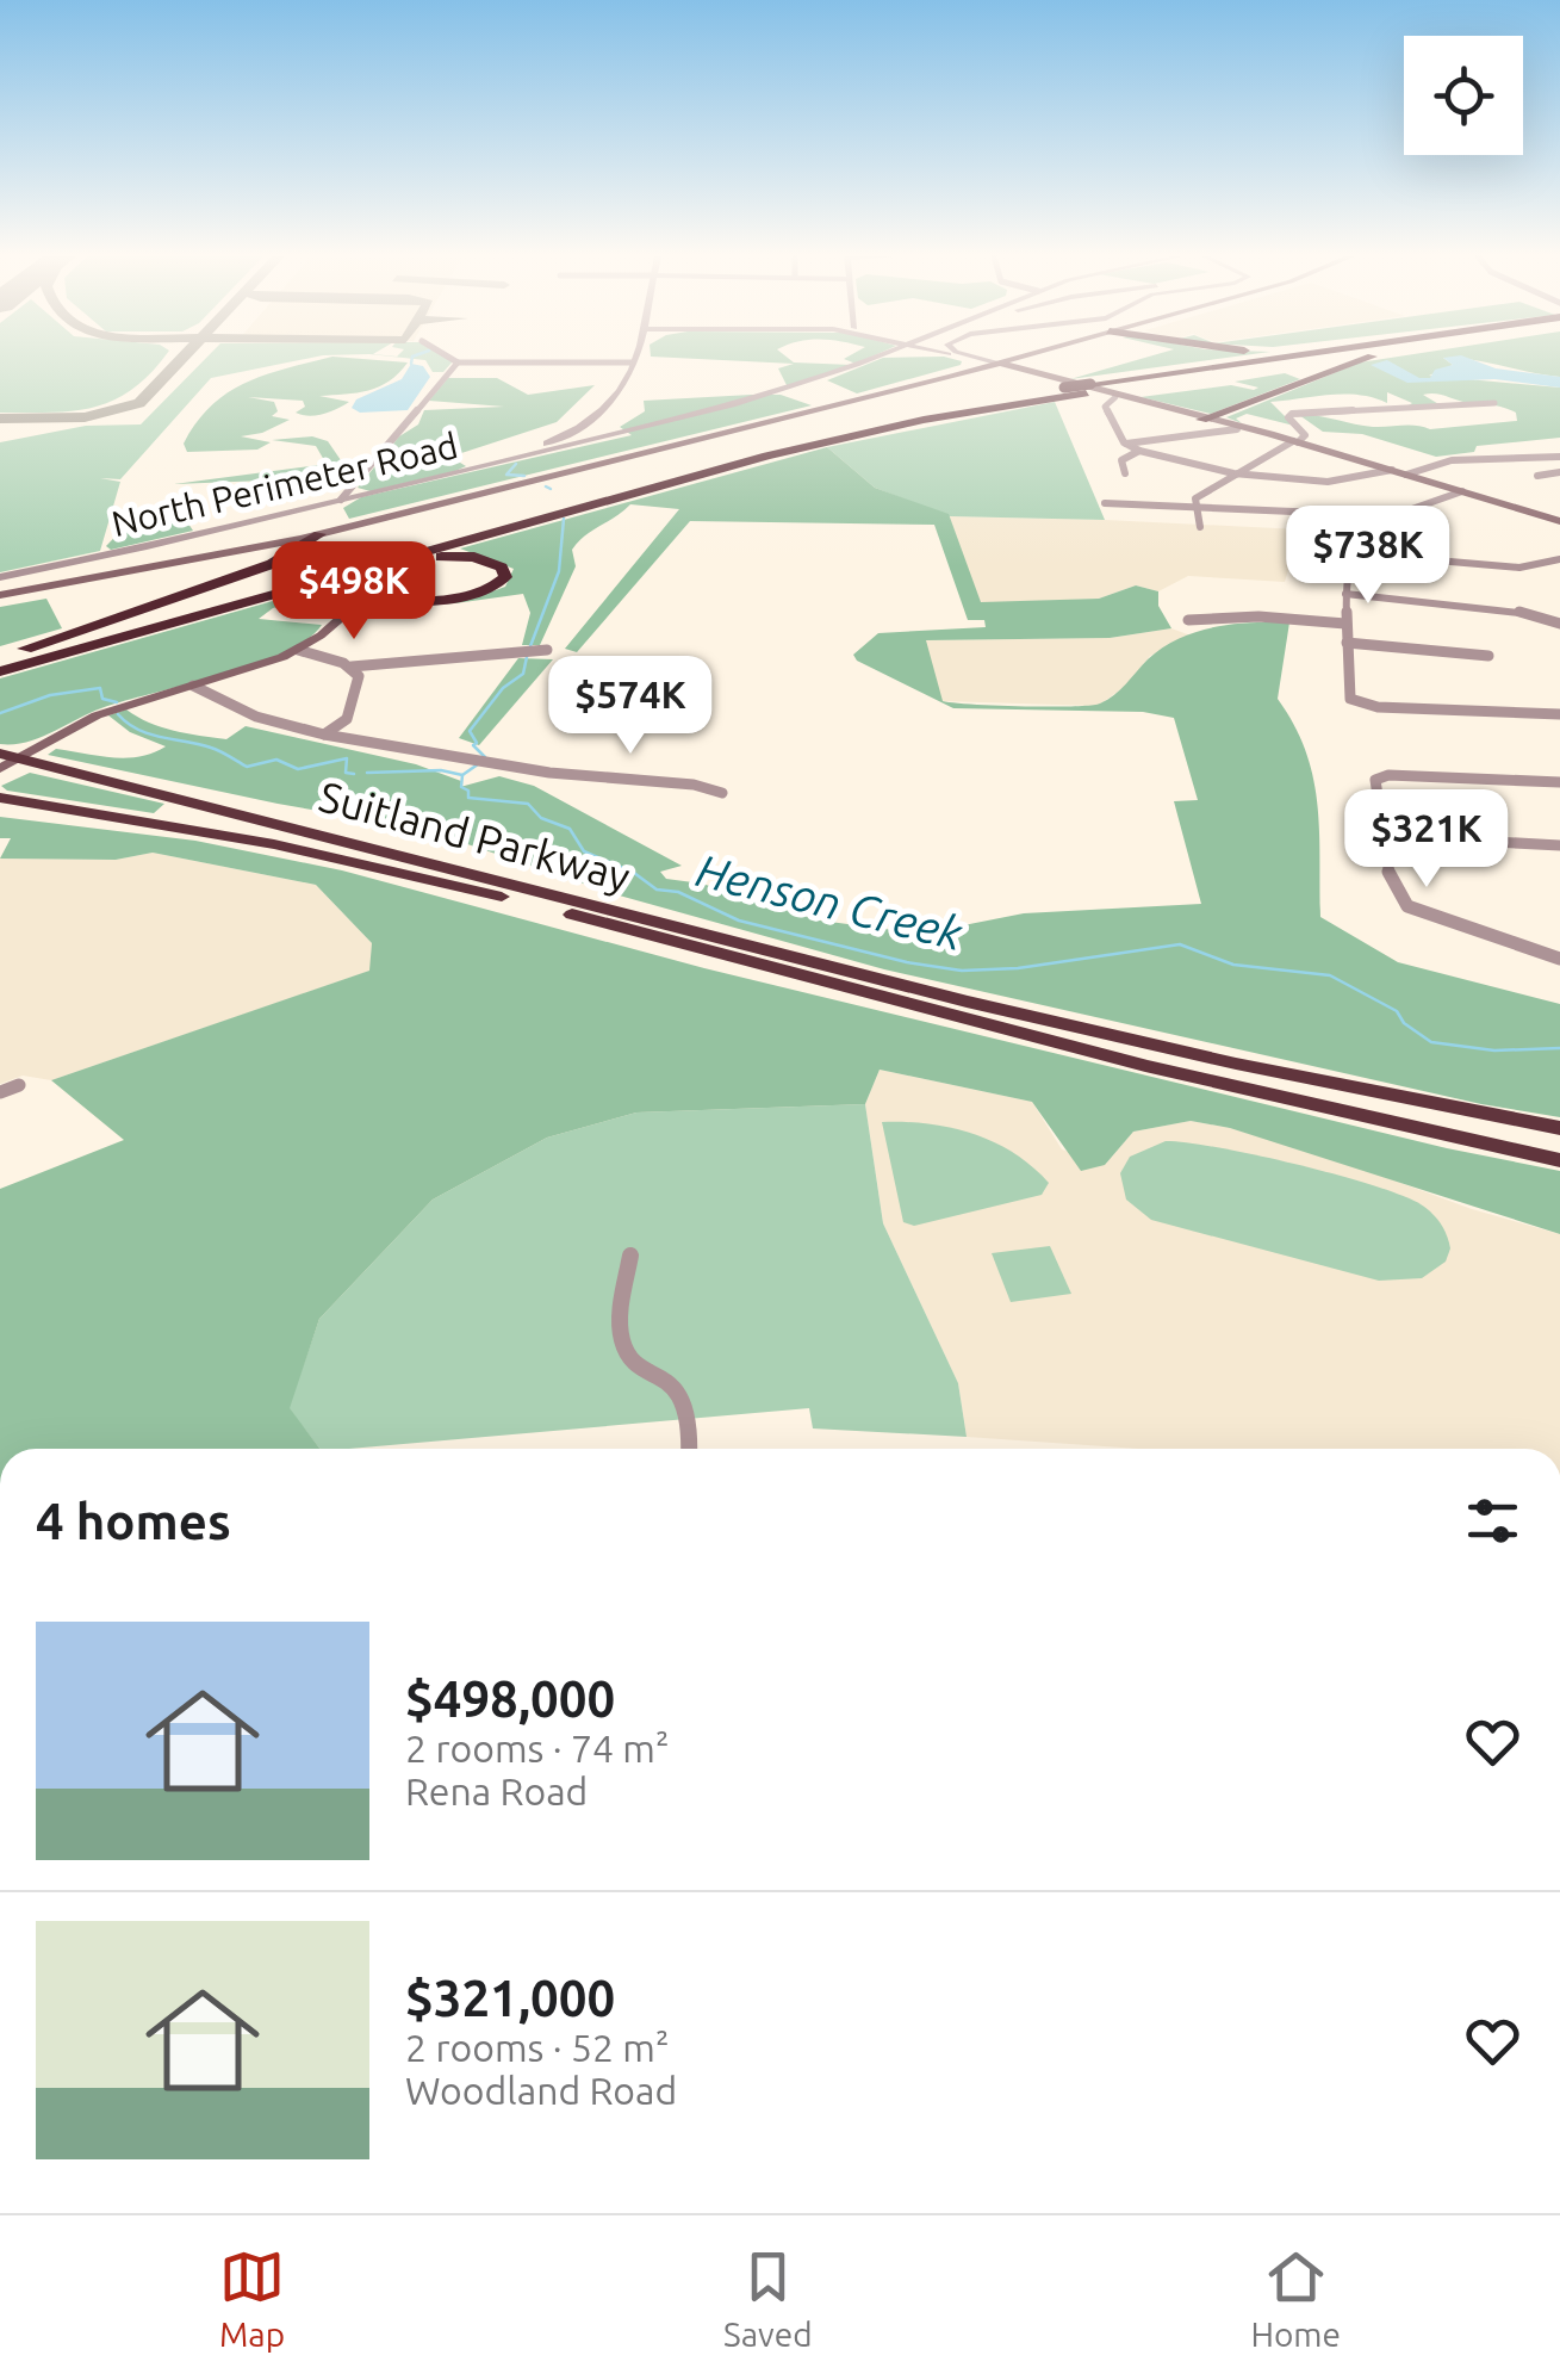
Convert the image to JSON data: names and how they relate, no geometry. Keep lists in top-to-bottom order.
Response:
{
  "streets": {
    "highway": ["Suitland Parkway"],
    "street": ["North Perimeter Road"]
  },
  "water": ["Henson Creek"],
  "page": {
    "price": [
      "$738K",
      "$498K",
      "$574K",
      "$321K"
    ],
    "heading": "4 homes",
    "list": [
      {
        "name": "$498,000",
        "note": "2 rooms · 74 m² · Rena Road"
      },
      {
        "name": "$321,000",
        "note": "2 rooms · 52 m² · Woodland Road"
      }
    ],
    "tabs": ["Map", "Saved", "Home"]
  }
}
